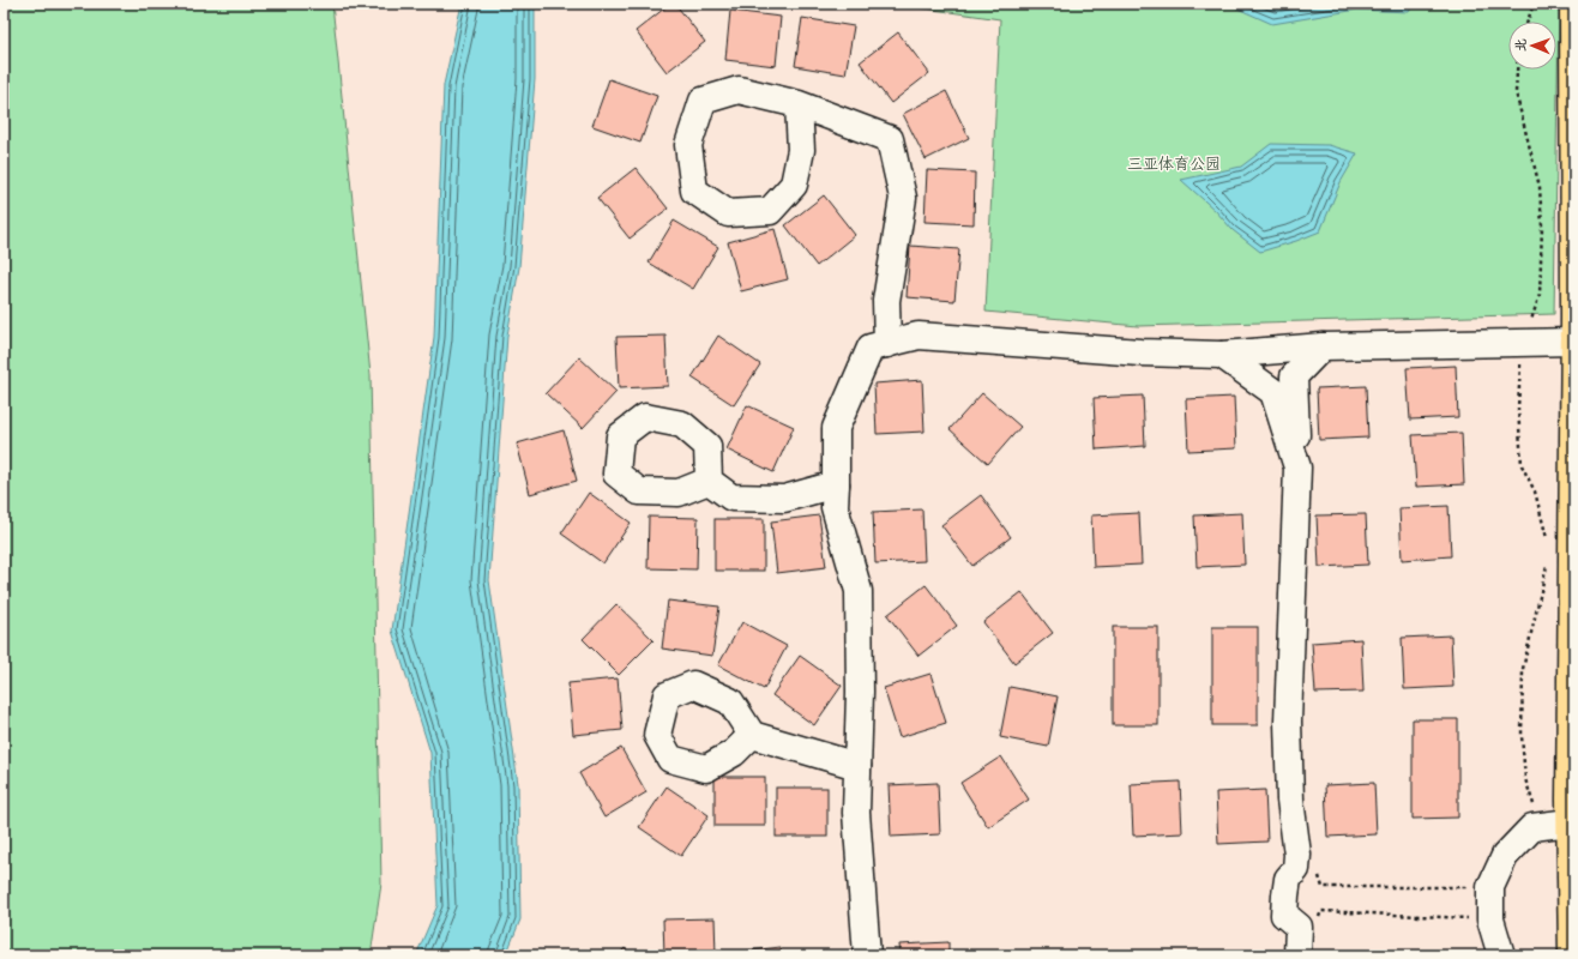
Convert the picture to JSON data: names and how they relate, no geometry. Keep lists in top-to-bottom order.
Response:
{
  "parks": ["三亚体育公园"],
  "north": "left"
}
